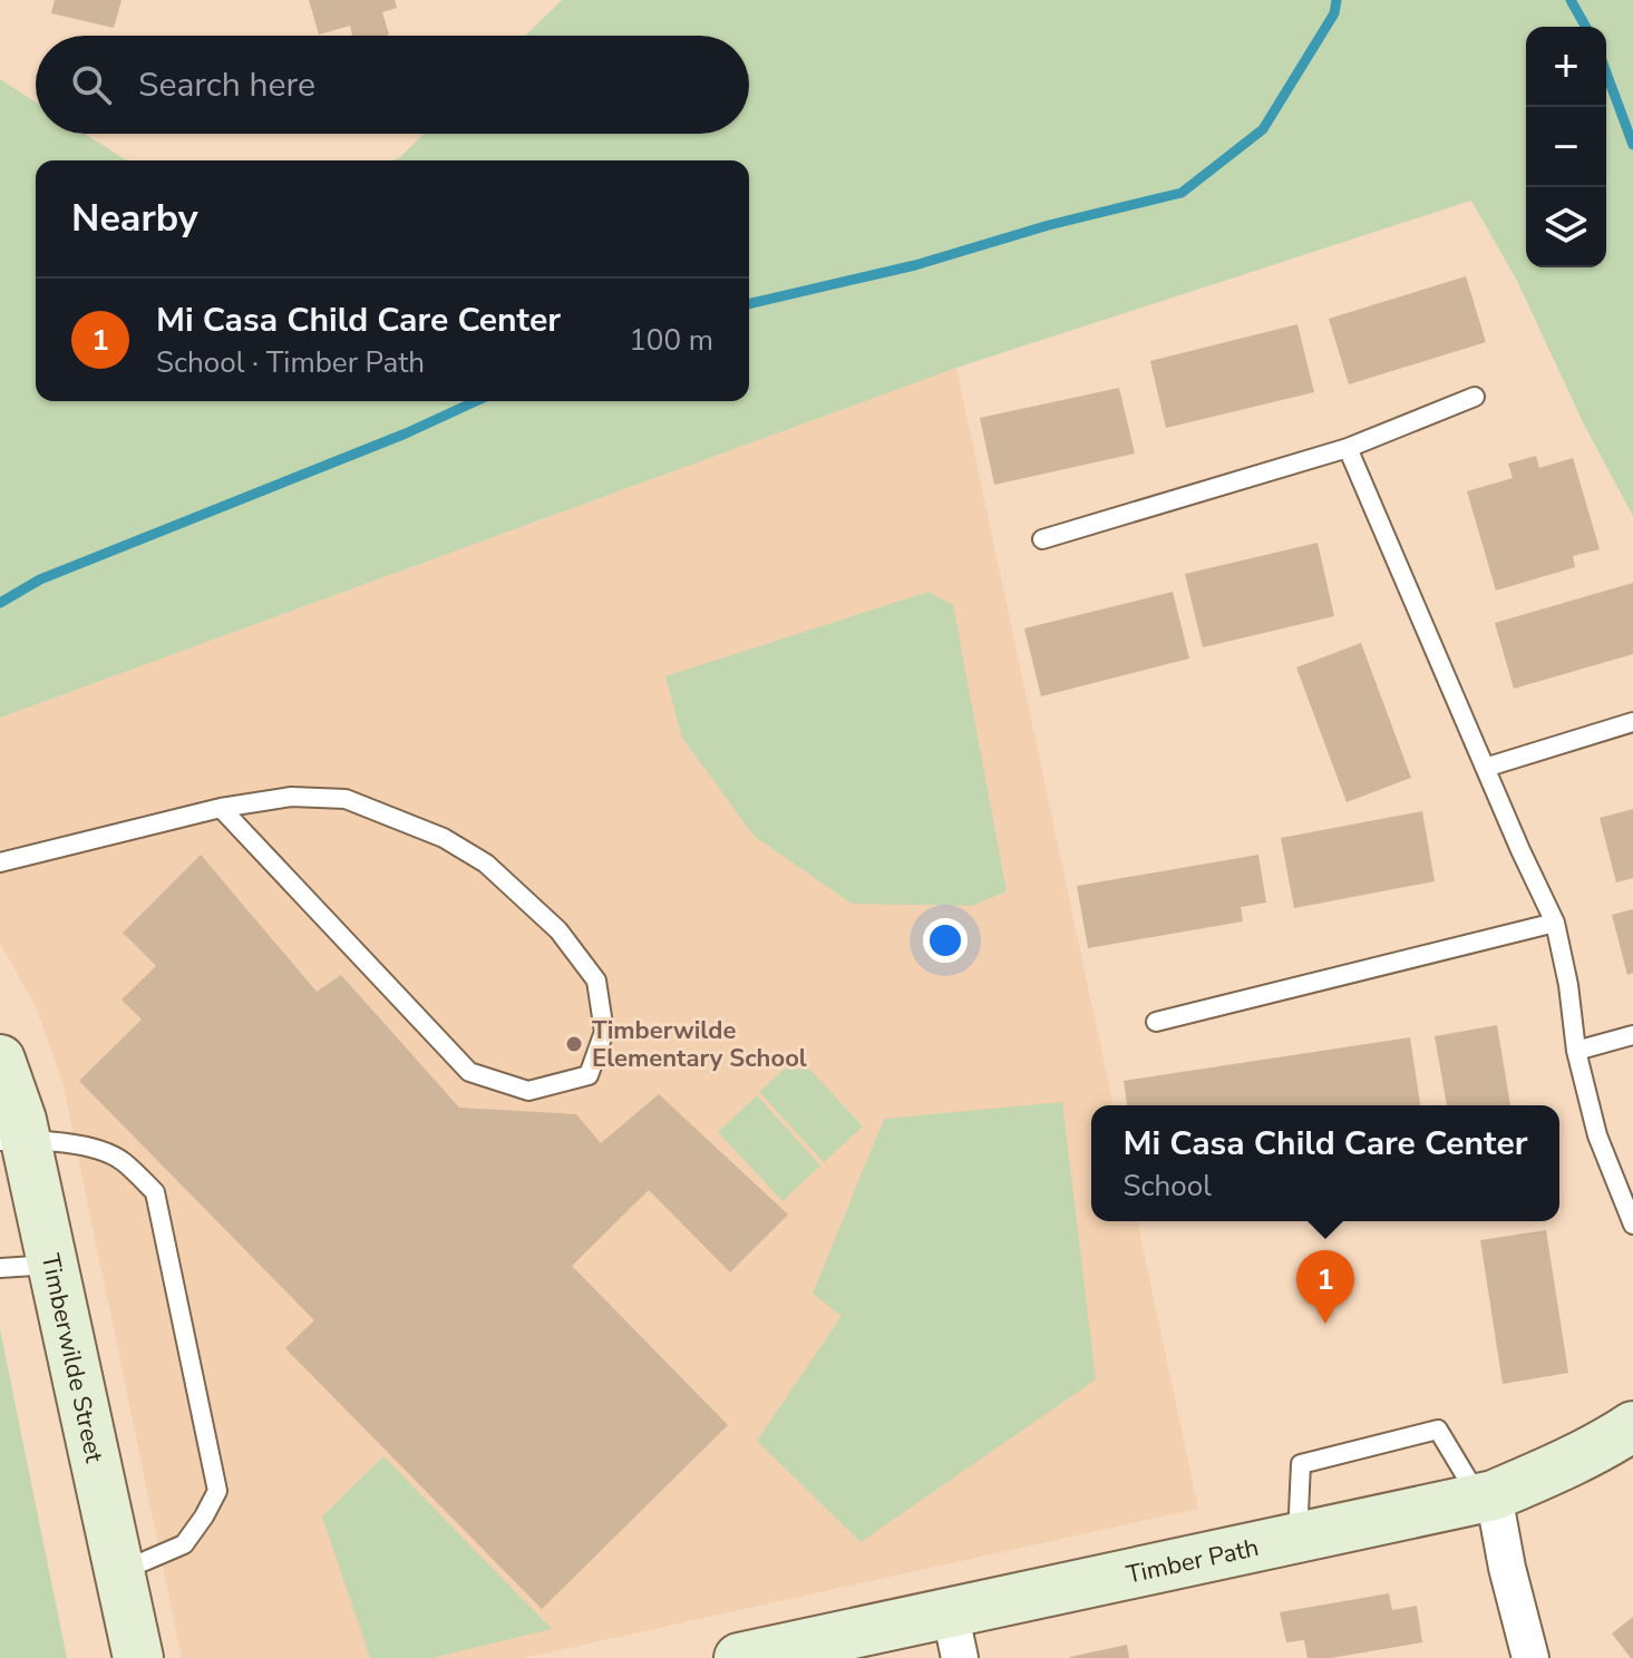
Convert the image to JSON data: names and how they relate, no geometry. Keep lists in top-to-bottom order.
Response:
{
  "streets": {
    "street": ["Timberwilde Street", "Timber Path"]
  },
  "places": ["Timberwilde Elementary School"],
  "page": {
    "map_buttons": ["+", "−"],
    "search": "Search here",
    "heading": "Nearby",
    "list": [
      {
        "mark": "1",
        "name": "Mi Casa Child Care Center",
        "note": "School · Timber Path",
        "value": "100 m"
      }
    ],
    "popup": ["Mi Casa Child Care Center", "School"],
    "pins": "1"
  }
}
